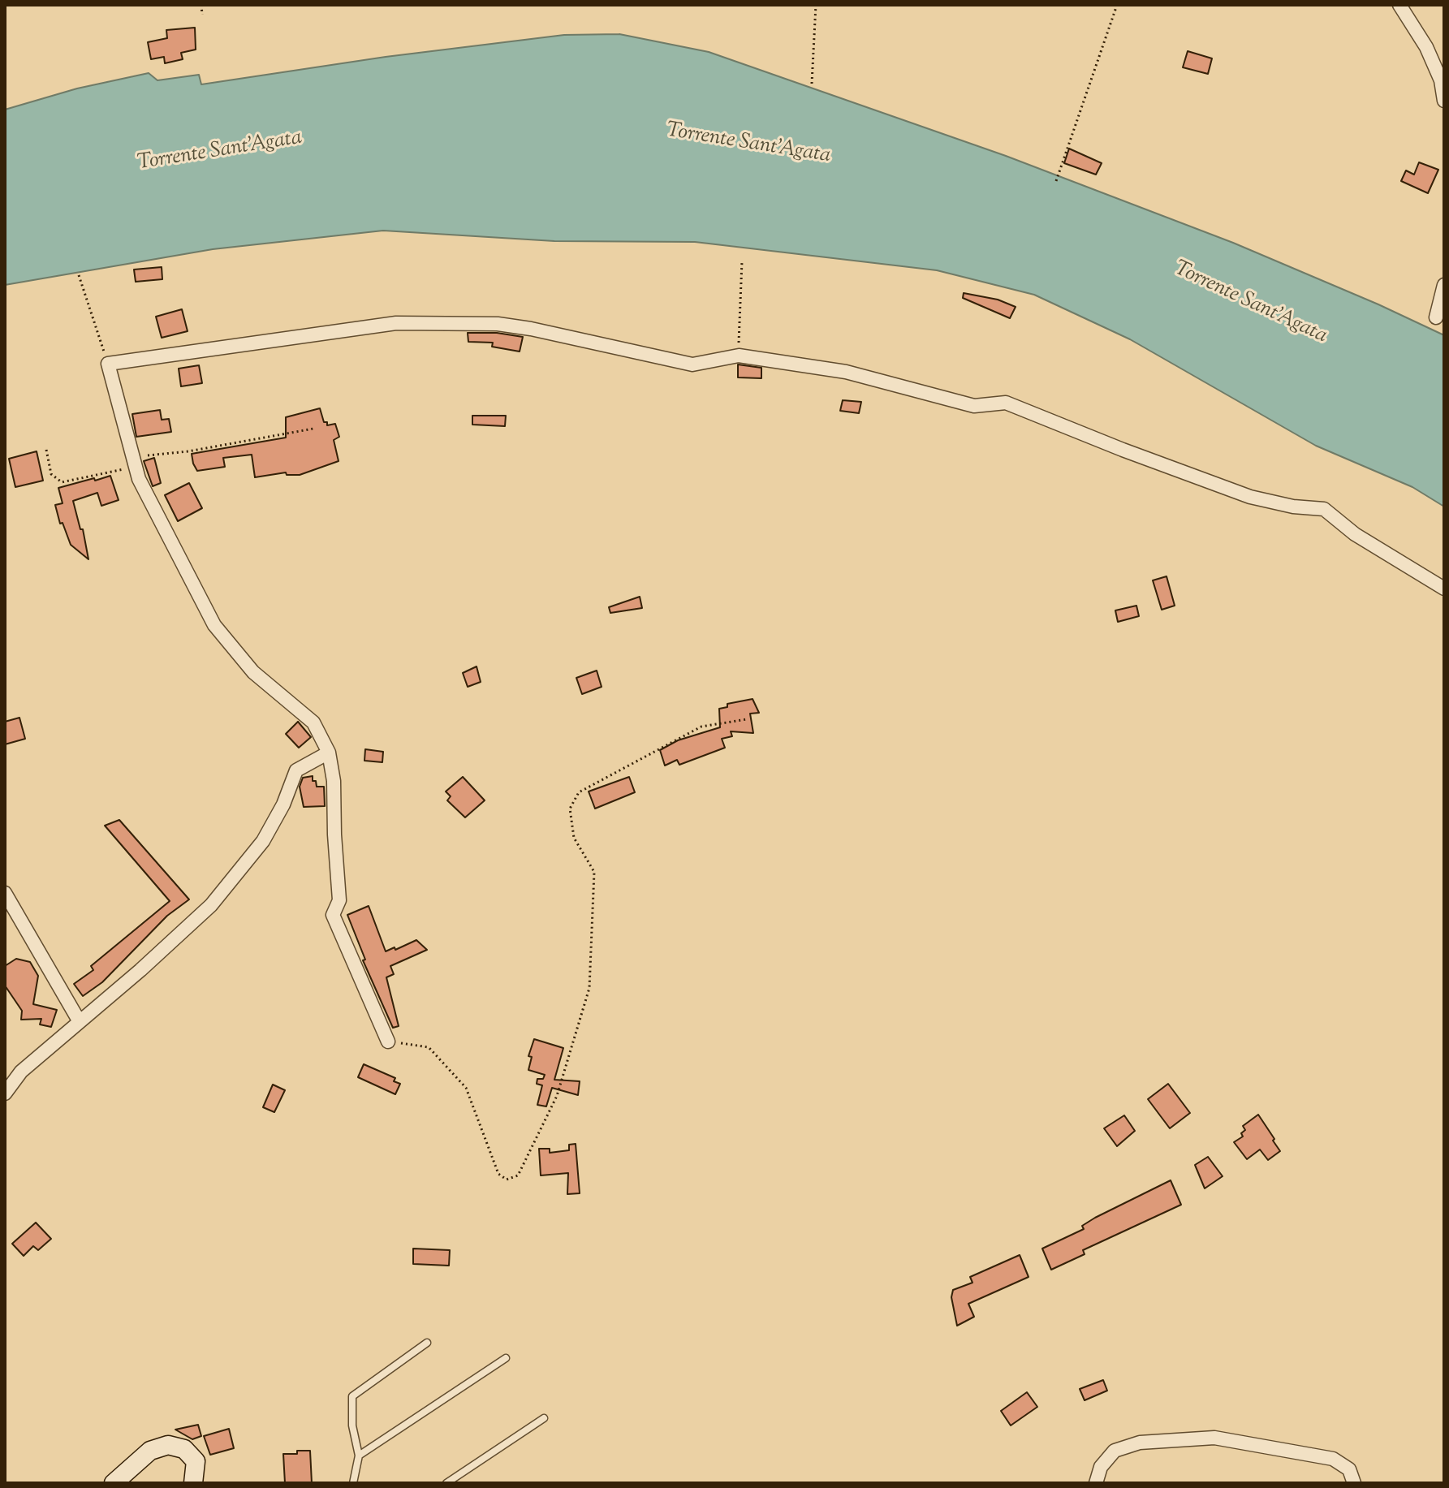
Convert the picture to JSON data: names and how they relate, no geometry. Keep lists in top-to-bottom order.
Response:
{
  "water": ["Torrente Sant'Agata"]
}
